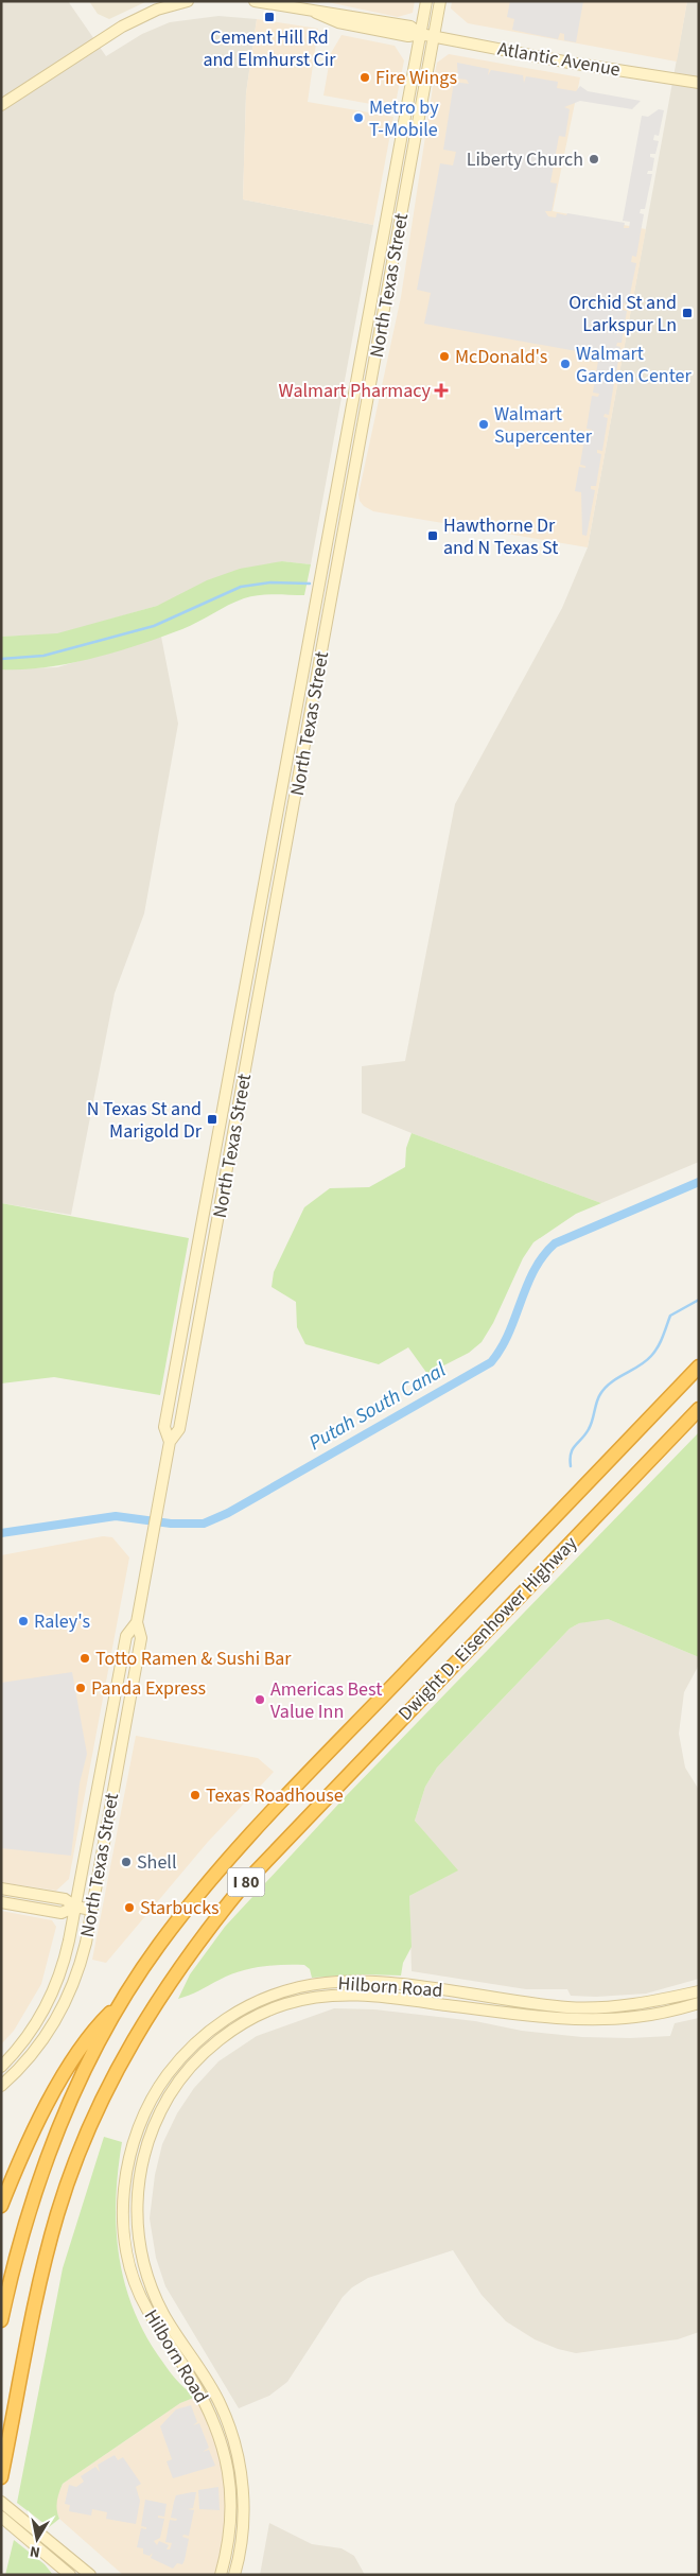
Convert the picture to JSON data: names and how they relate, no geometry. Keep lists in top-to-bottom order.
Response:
{
  "streets": {
    "highway": ["Dwight D. Eisenhower Highway", "I 80"],
    "main road": ["Atlantic Avenue", "North Texas Street", "Hilborn Road"]
  },
  "crossings": [
    ["Atlantic Avenue", "North Texas Street"]
  ],
  "water": ["Putah South Canal"],
  "places": {
    "transit": [
      "Cement Hill Rd and Elmhurst Cir",
      "Orchid St and Larkspur Ln",
      "Hawthorne Dr and N Texas St",
      "N Texas St and Marigold Dr"
    ],
    "other": [
      "Fire Wings",
      "Metro by T-Mobile",
      "Liberty Church",
      "McDonald's",
      "Walmart Garden Center",
      "Walmart Supercenter",
      "Raley's",
      "Totto Ramen & Sushi Bar",
      "Panda Express",
      "Americas Best Value Inn",
      "Texas Roadhouse",
      "Shell",
      "Starbucks"
    ],
    "health": ["Walmart Pharmacy"]
  },
  "north": "bottom"
}
